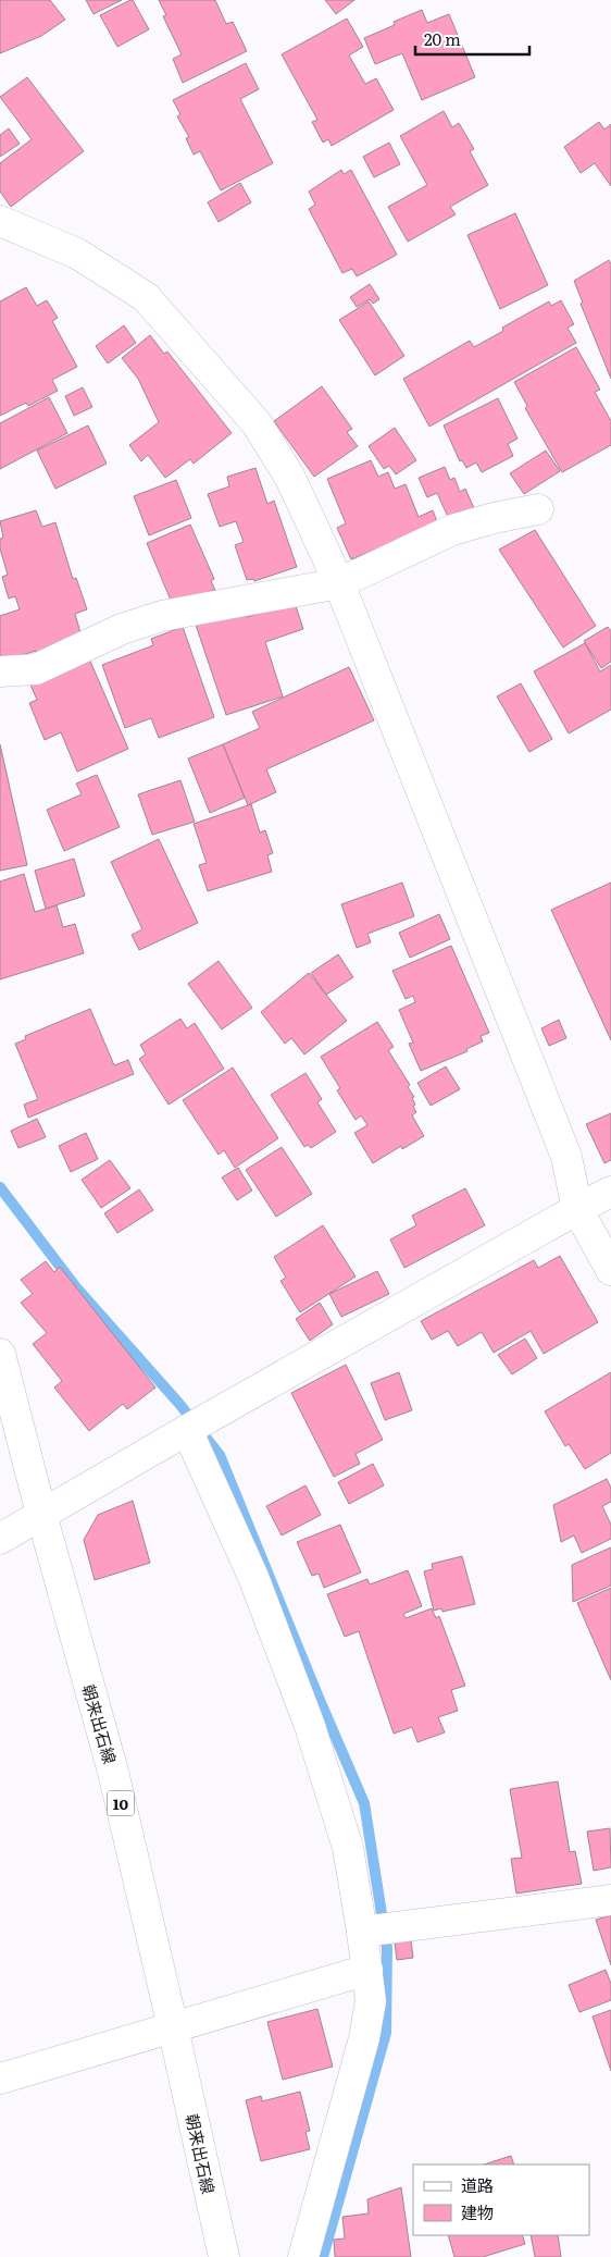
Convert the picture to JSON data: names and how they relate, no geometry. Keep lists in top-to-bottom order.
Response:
{
  "streets": {
    "street": ["朝来出石線", "10"]
  },
  "legend": ["道路", "建物"],
  "scale_bar": "20 m"
}
